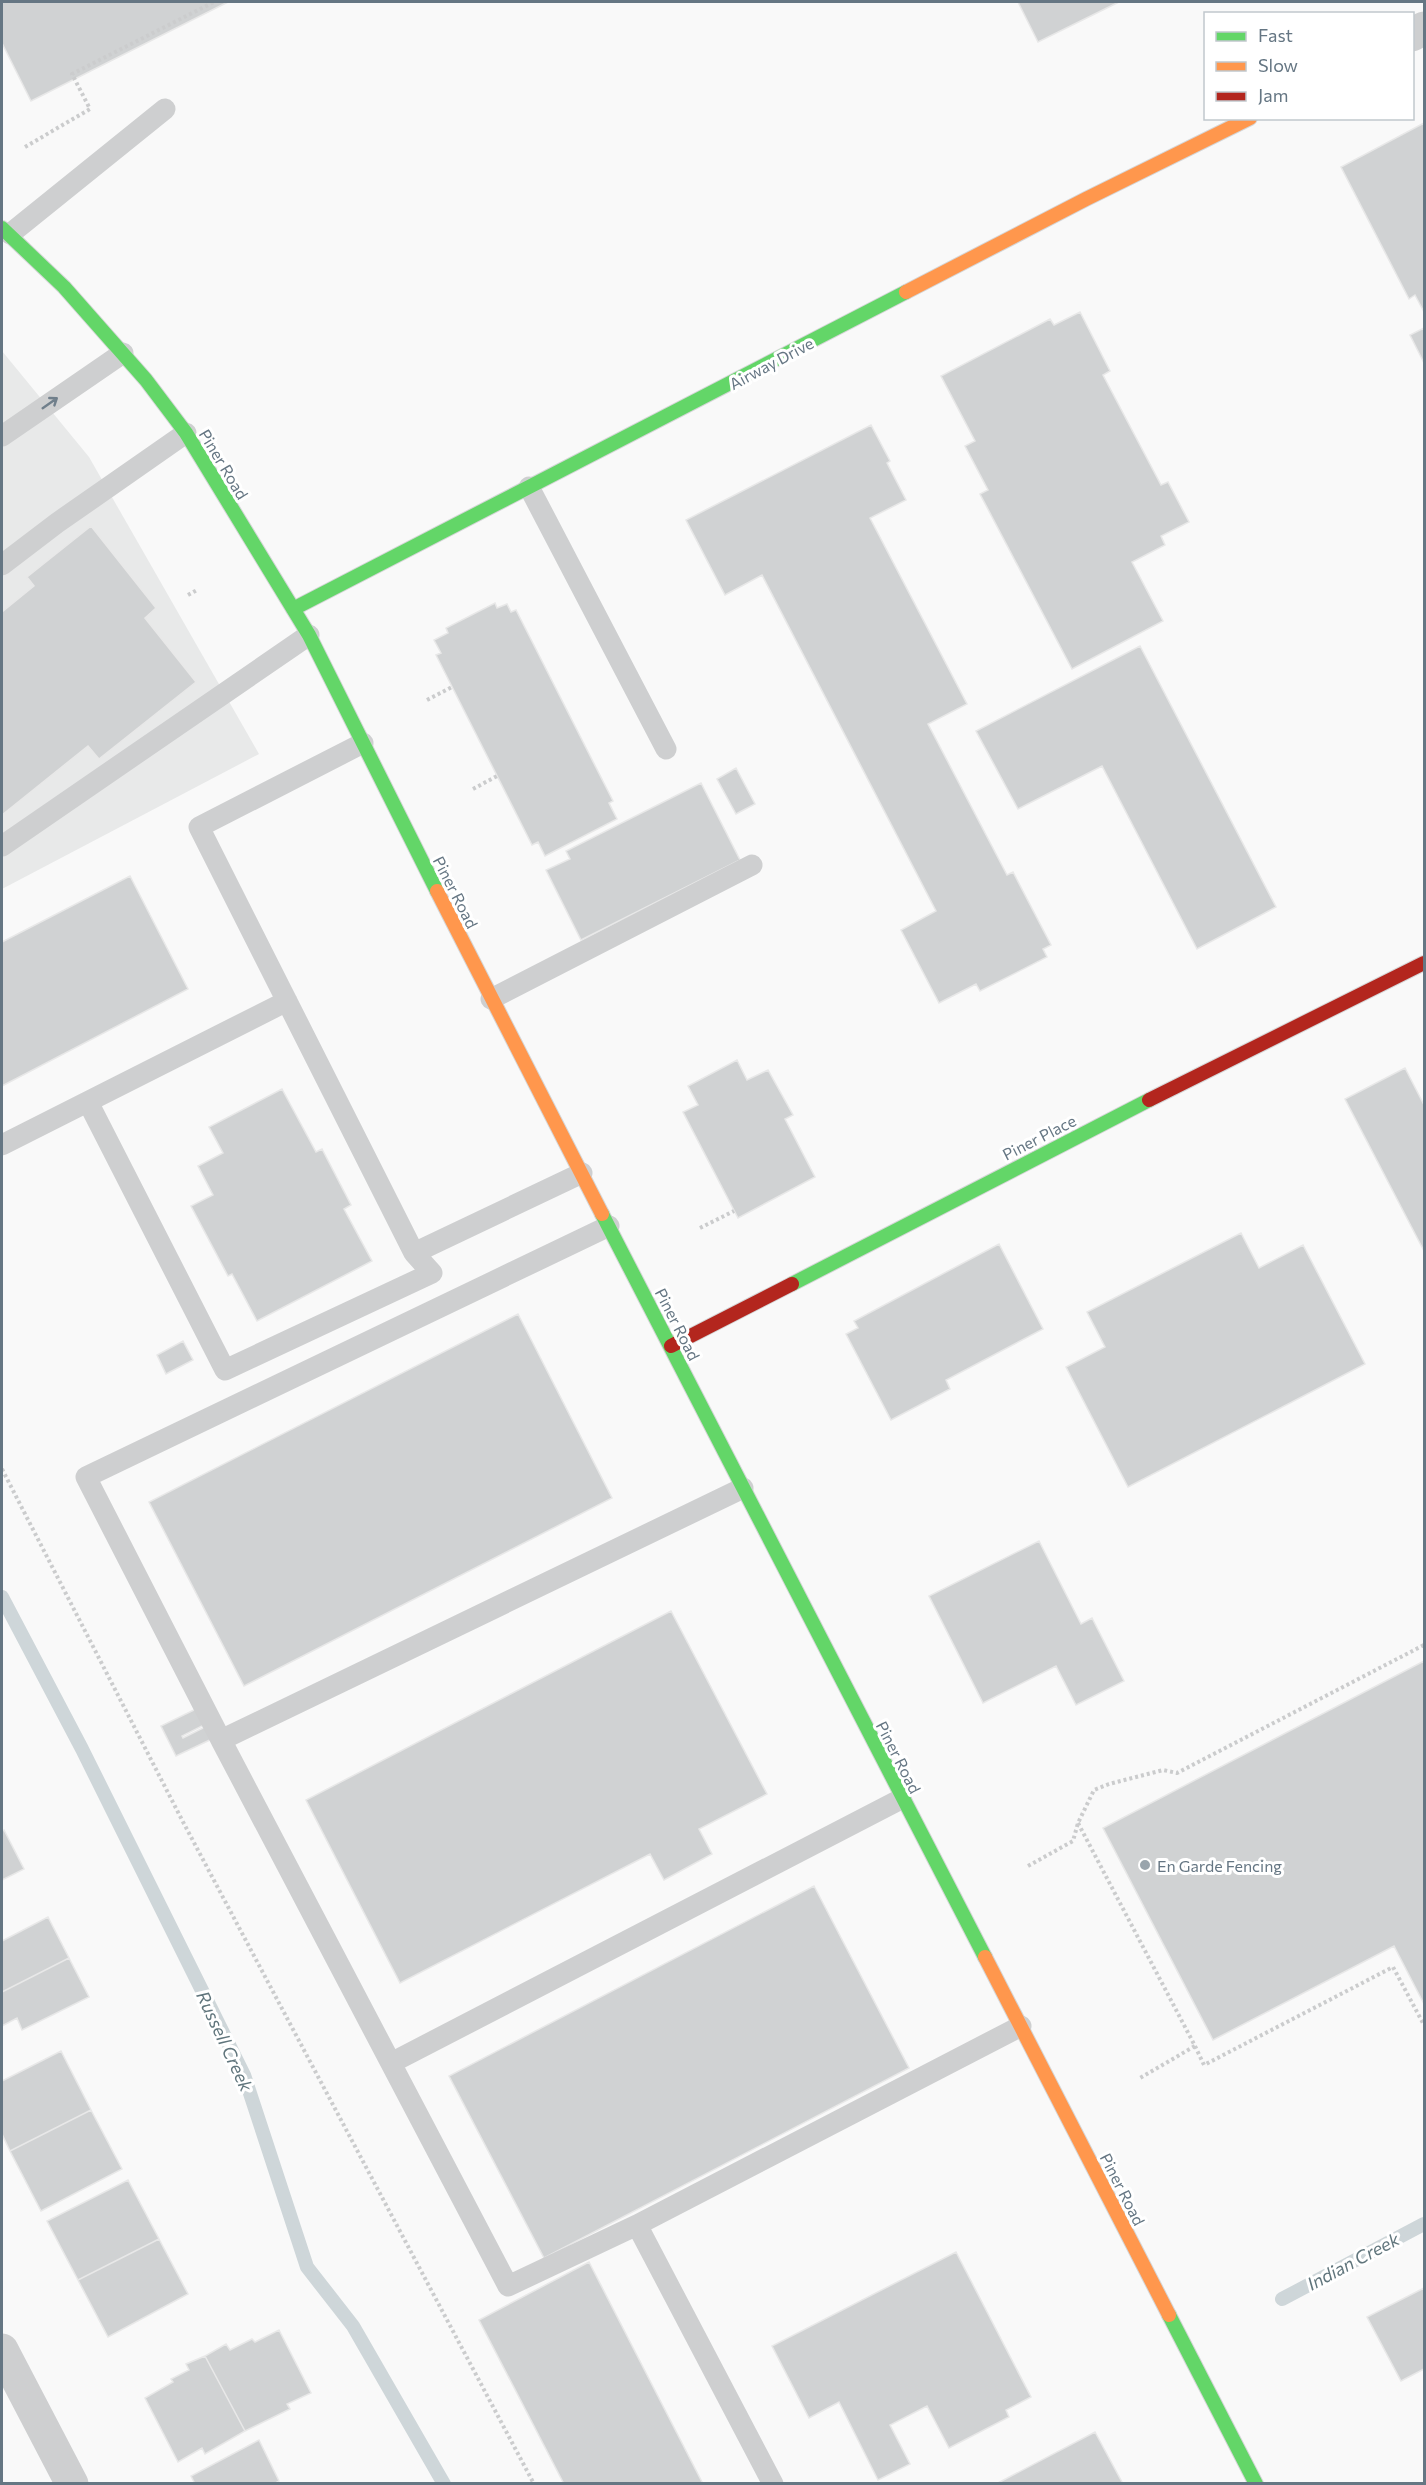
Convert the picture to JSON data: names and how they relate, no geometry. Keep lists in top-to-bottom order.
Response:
{
  "streets": {
    "main road": ["Airway Drive", "Piner Road", "Piner Place"]
  },
  "crossings": [
    ["Airway Drive", "Piner Road"],
    ["Piner Road", "Piner Place"]
  ],
  "water": ["Russell Creek", "Indian Creek"],
  "places": ["En Garde Fencing"],
  "legend": ["Fast", "Slow", "Jam"]
}
